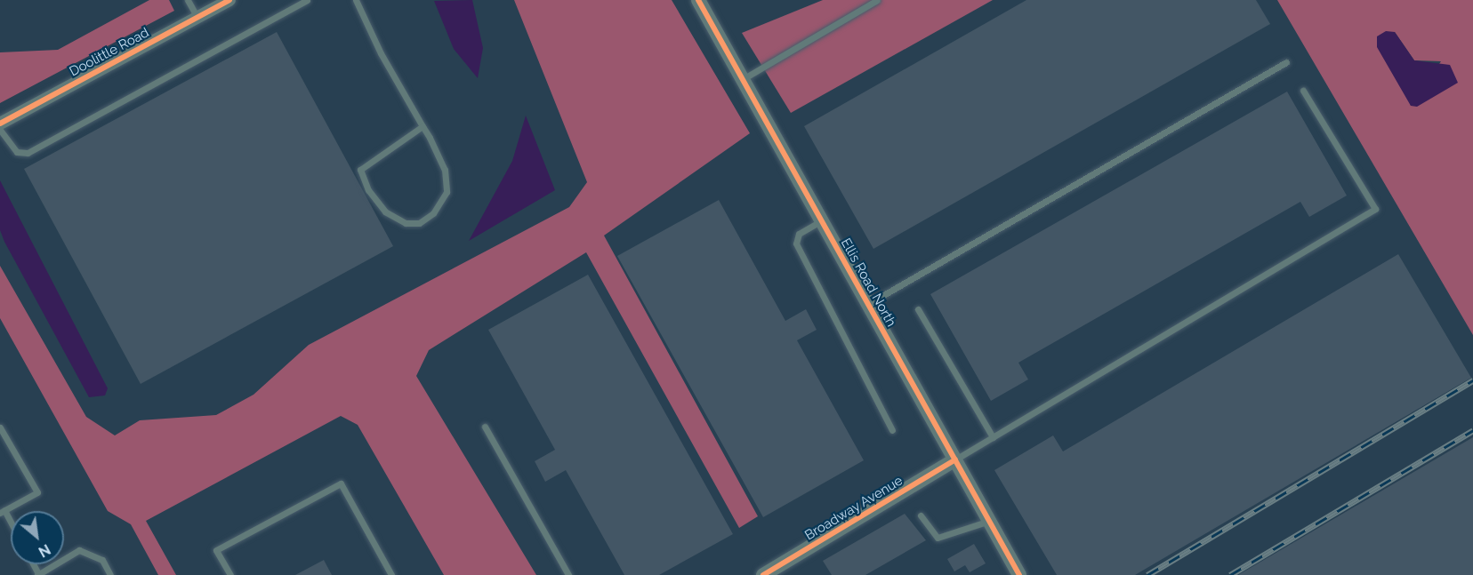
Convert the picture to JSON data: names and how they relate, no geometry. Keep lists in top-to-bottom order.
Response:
{
  "streets": {
    "street": ["Doolittle Road", "Ellis Road North", "Broadway Avenue"]
  },
  "crossings": [
    ["Ellis Road North", "Broadway Avenue"]
  ],
  "north": "bottom right"
}
